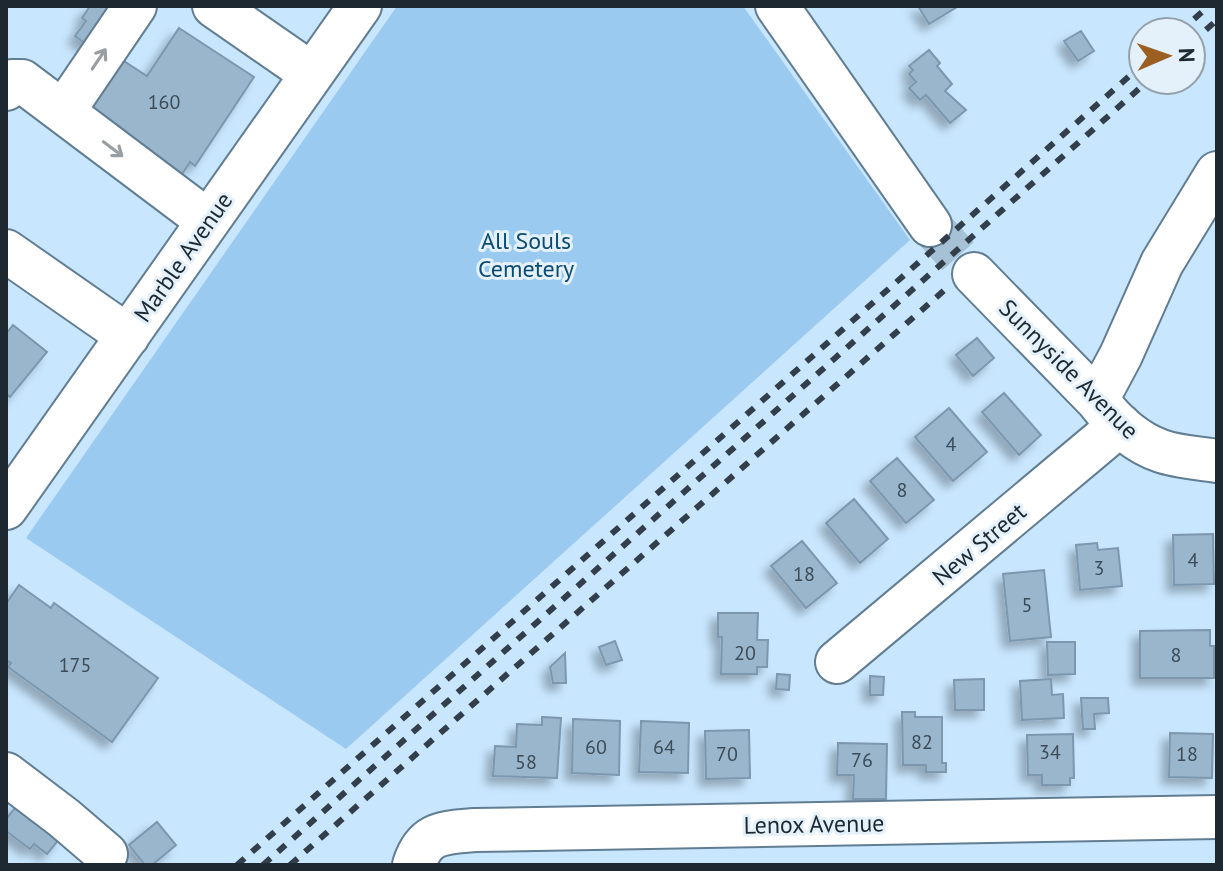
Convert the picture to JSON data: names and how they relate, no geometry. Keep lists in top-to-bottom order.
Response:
{
  "streets": {
    "street": [
      "Marble Avenue",
      "Sunnyside Avenue",
      "New Street",
      "Lenox Avenue"
    ]
  },
  "crossings": [
    ["Sunnyside Avenue", "New Street"]
  ],
  "parks": ["All Souls Cemetery"],
  "house_numbers": [
    "160",
    "4",
    "8",
    "4",
    "3",
    "18",
    "5",
    "20",
    "8",
    "175",
    "82",
    "60",
    "64",
    "34",
    "70",
    "18",
    "76",
    "58"
  ],
  "north": "right"
}
